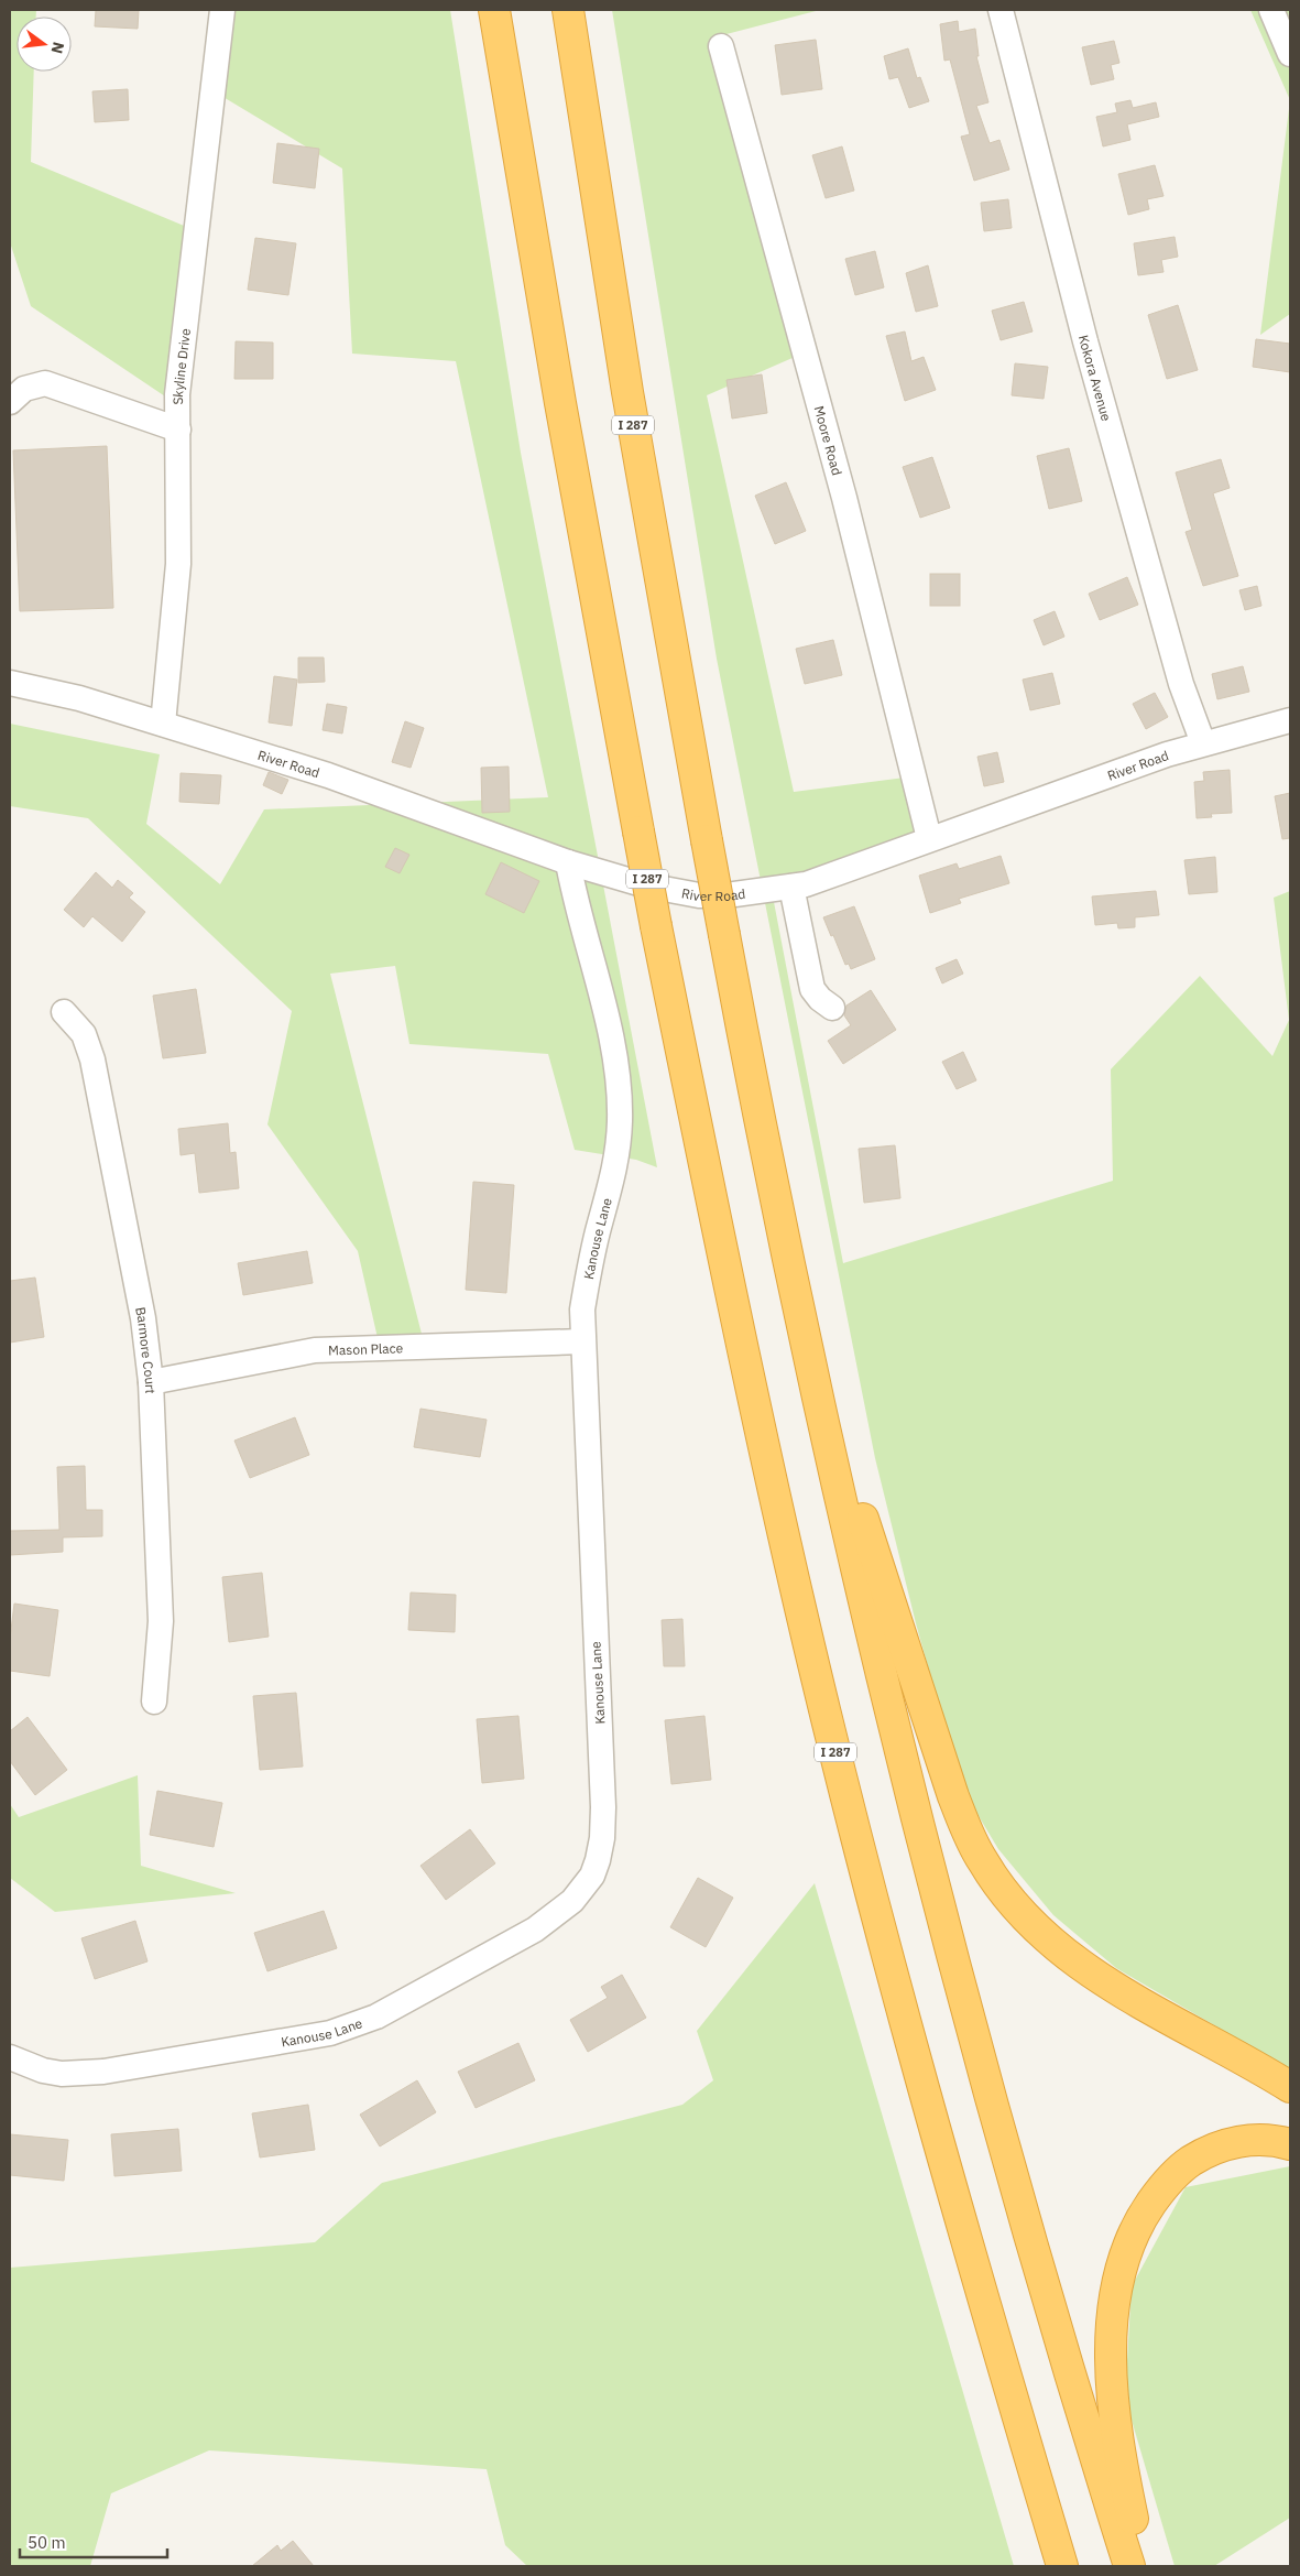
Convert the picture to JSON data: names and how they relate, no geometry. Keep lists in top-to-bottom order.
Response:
{
  "streets": {
    "highway": ["I 287"],
    "street": [
      "Skyline Drive",
      "Kokora Avenue",
      "Moore Road",
      "River Road",
      "Kanouse Lane",
      "Mason Place",
      "Barmore Court"
    ]
  },
  "crossings": [
    ["Skyline Drive", "River Road"],
    ["Kokora Avenue", "River Road"],
    ["Moore Road", "River Road"],
    ["River Road", "Kanouse Lane"],
    ["Kanouse Lane", "Mason Place"],
    ["Mason Place", "Barmore Court"]
  ],
  "scale_bar": "50 m",
  "north": "right"
}
